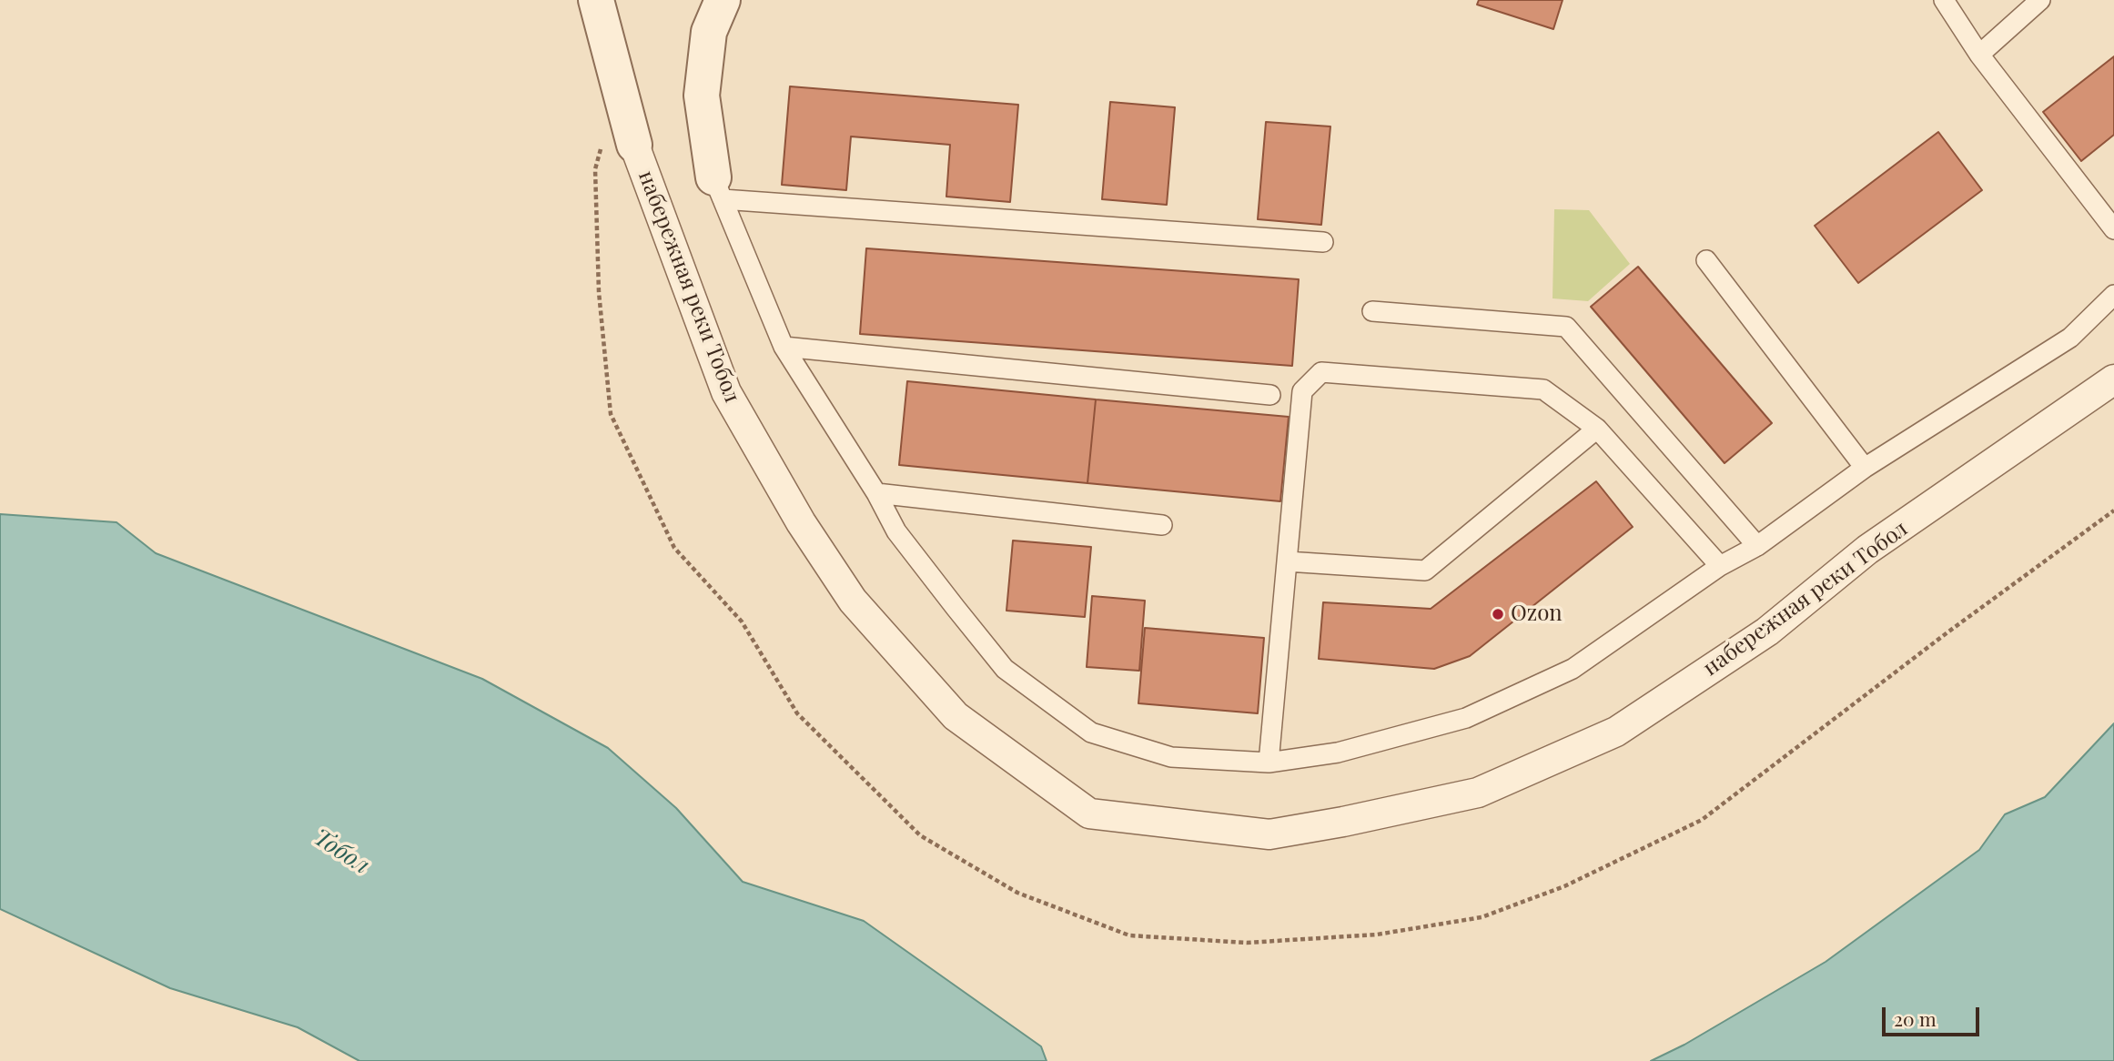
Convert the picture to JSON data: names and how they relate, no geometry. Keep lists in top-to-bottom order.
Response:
{
  "streets": {
    "street": ["набережная реки Тобол"]
  },
  "water": ["Тобол"],
  "places": ["Ozon"],
  "scale_bar": "20 m"
}
